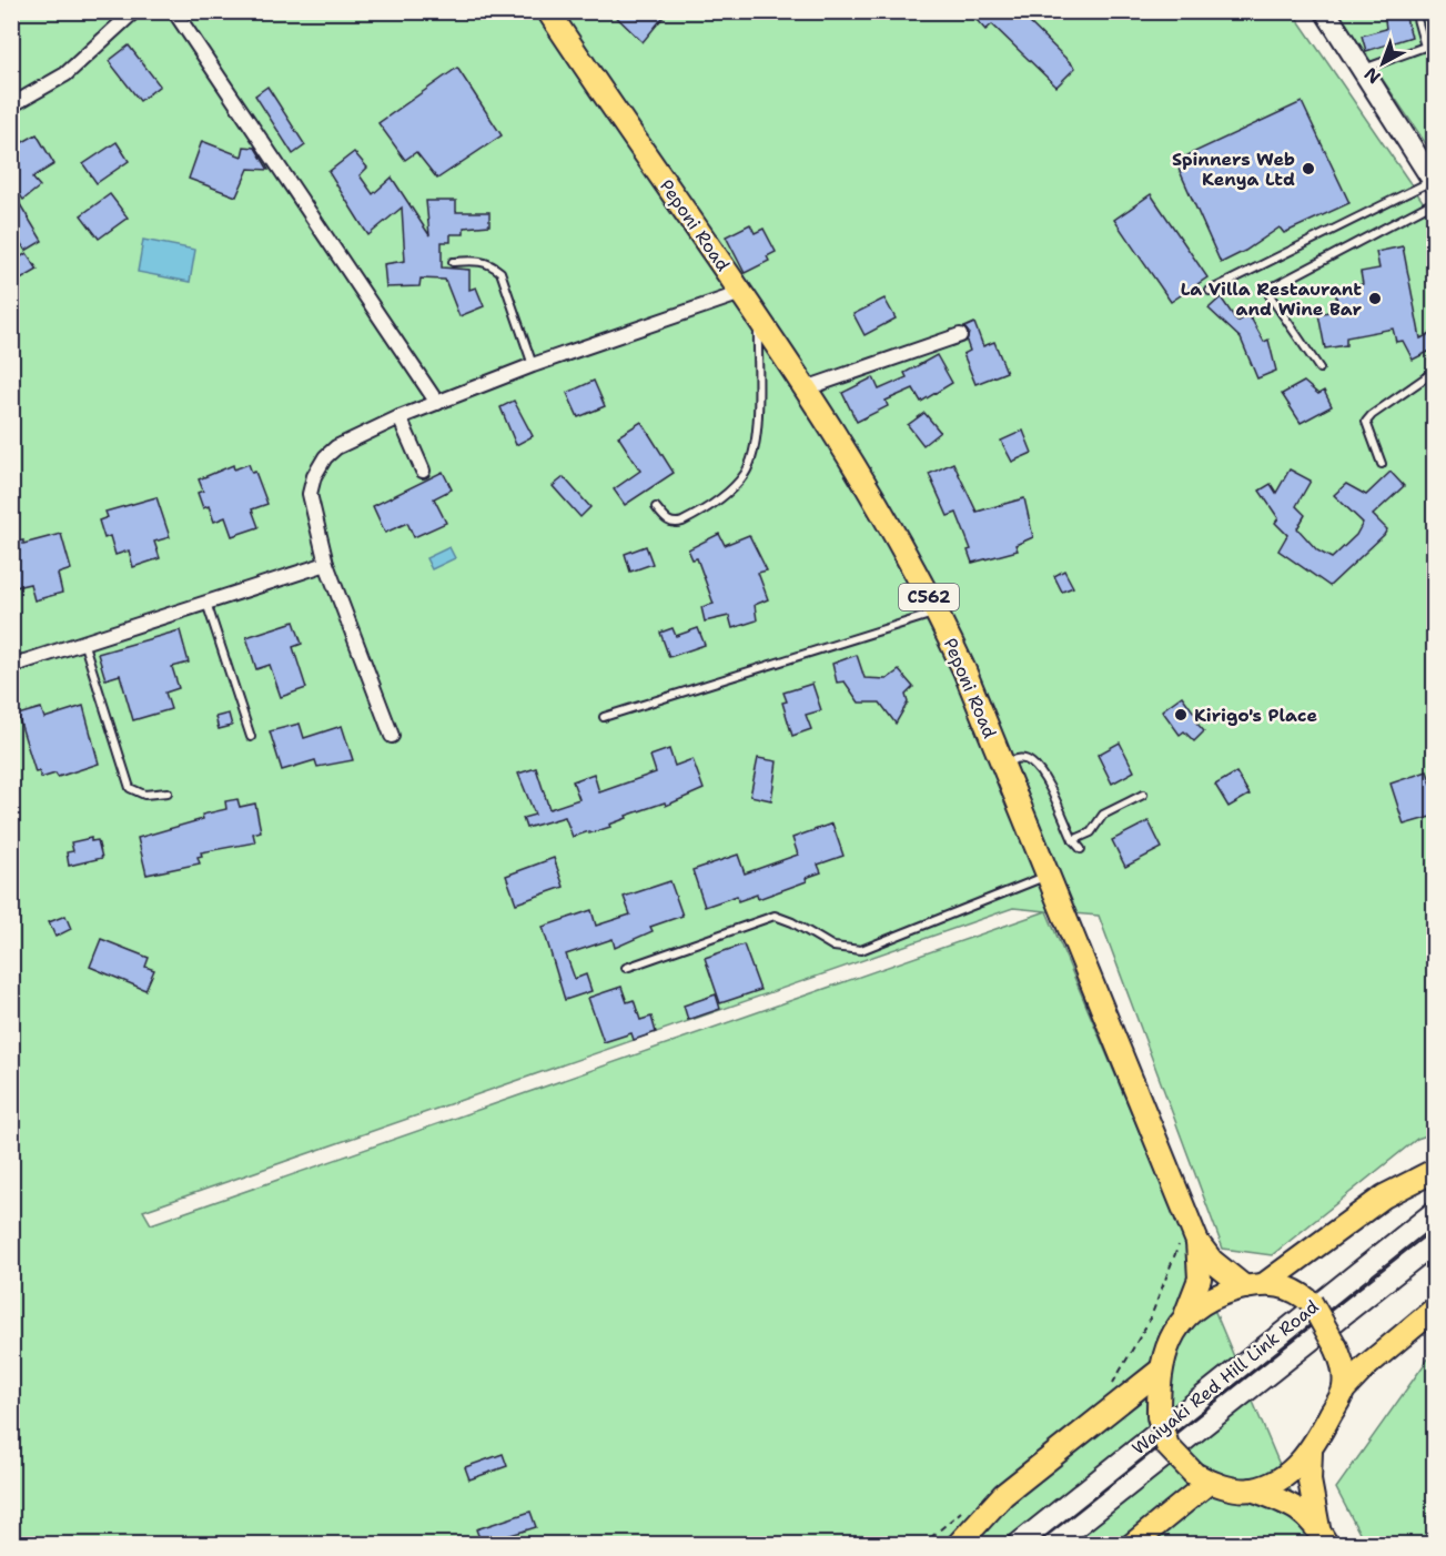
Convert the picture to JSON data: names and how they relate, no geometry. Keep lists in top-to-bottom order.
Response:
{
  "streets": {
    "main road": ["Peponi Road", "C562", "Waiyaki Red Hill Link Road"]
  },
  "places": ["Spinners Web Kenya Ltd", "La Villa Restaurant and Wine Bar", "Kirigo's Place"],
  "north": "bottom left"
}
